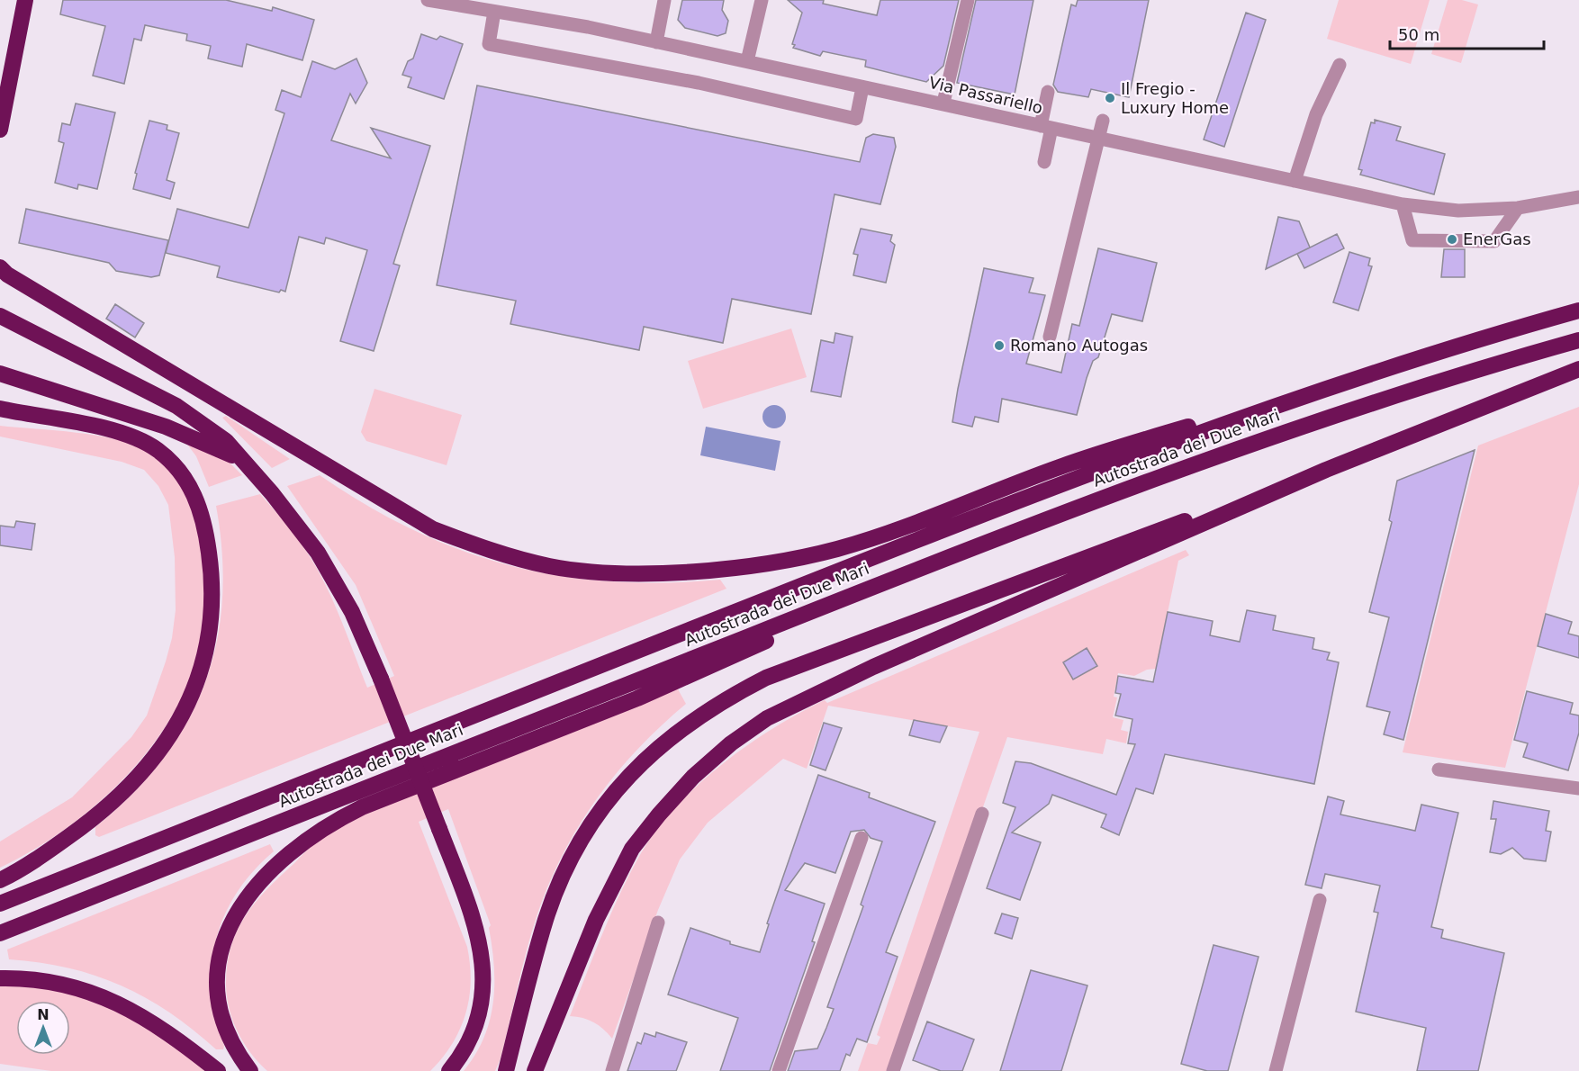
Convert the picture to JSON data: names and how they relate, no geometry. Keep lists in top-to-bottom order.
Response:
{
  "streets": {
    "highway": ["Autostrada dei Due Mari"],
    "street": ["Via Passariello"]
  },
  "places": ["Il Fregio - Luxury Home", "EnerGas", "Romano Autogas"],
  "scale_bar": "50 m",
  "north": "top"
}
